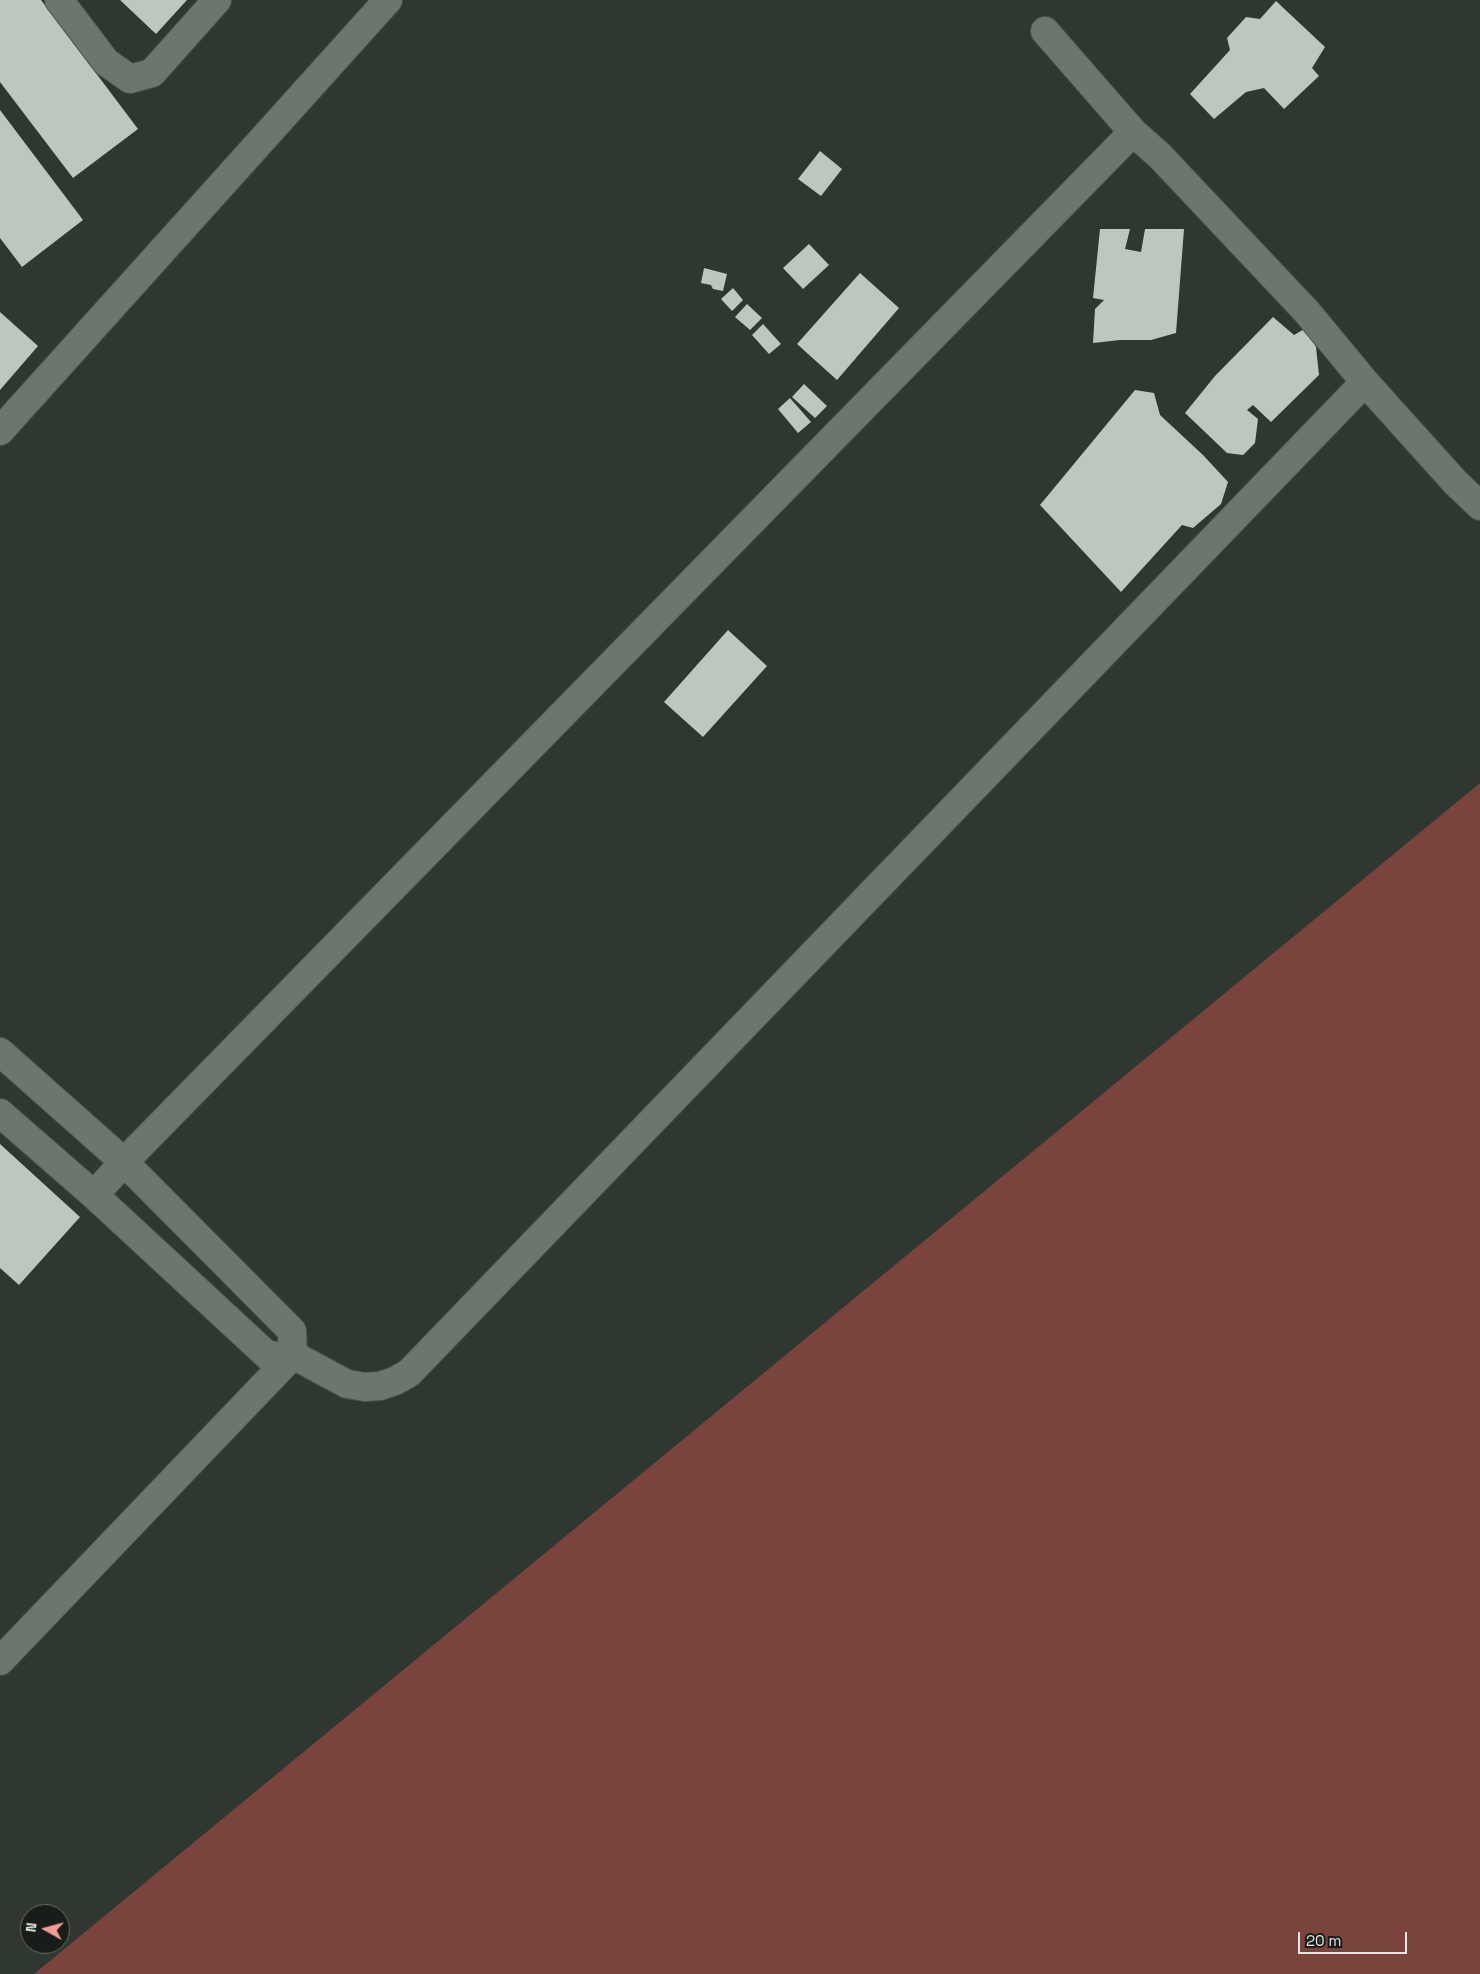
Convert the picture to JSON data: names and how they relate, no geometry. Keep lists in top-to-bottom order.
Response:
{
  "scale_bar": "20 m",
  "north": "left"
}
